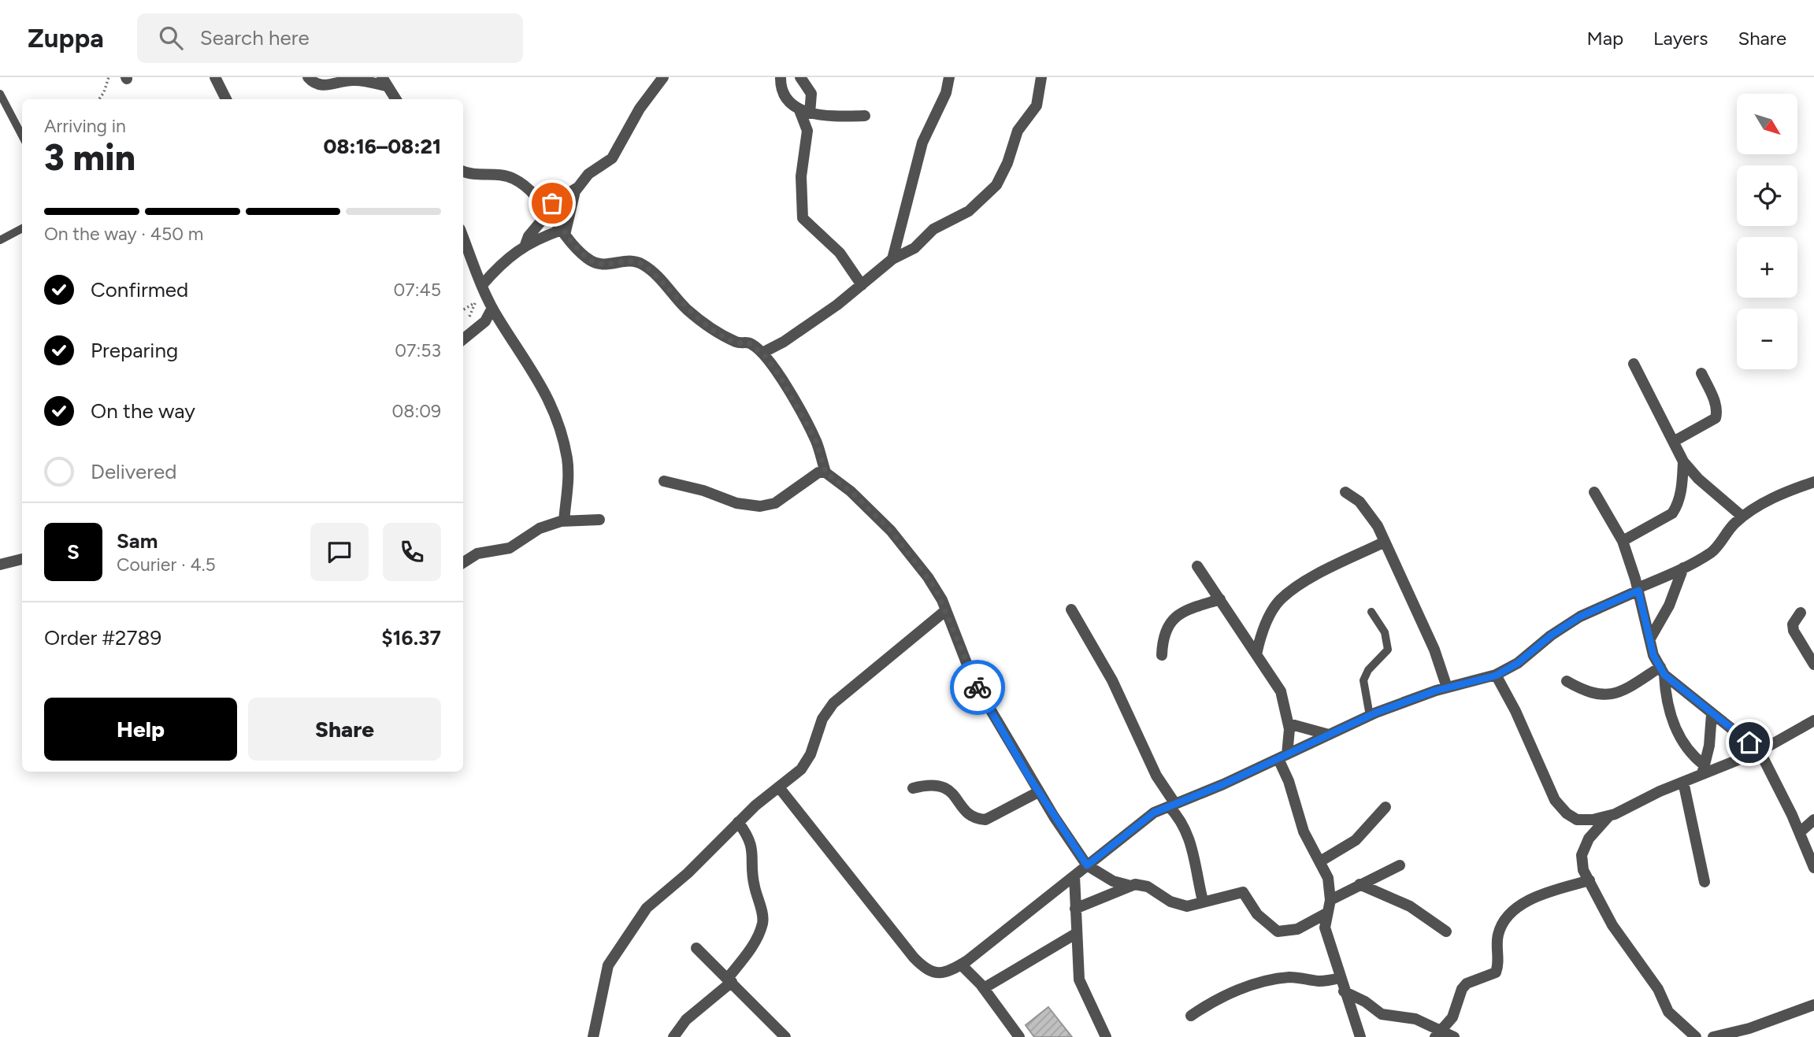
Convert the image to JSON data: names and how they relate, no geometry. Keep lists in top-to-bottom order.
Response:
{
  "north": "bottom right",
  "page": {
    "header": "Zuppa",
    "search": "Search here",
    "nav": ["Map", "Layers", "Share"],
    "map_buttons": ["+", "−"],
    "heading": ["3 min", "Arriving in", "08:16–08:21"],
    "panel": [
      "Sam",
      "Courier · 4.5",
      "Order #2789",
      "$16.37"
    ],
    "bar": "On the way · 450 m",
    "list": [
      ["Confirmed", "07:45"],
      ["Preparing", "07:53"],
      ["On the way", "08:09"],
      "Delivered"
    ],
    "round": "S",
    "buttons": ["Help", "Share"]
  }
}
